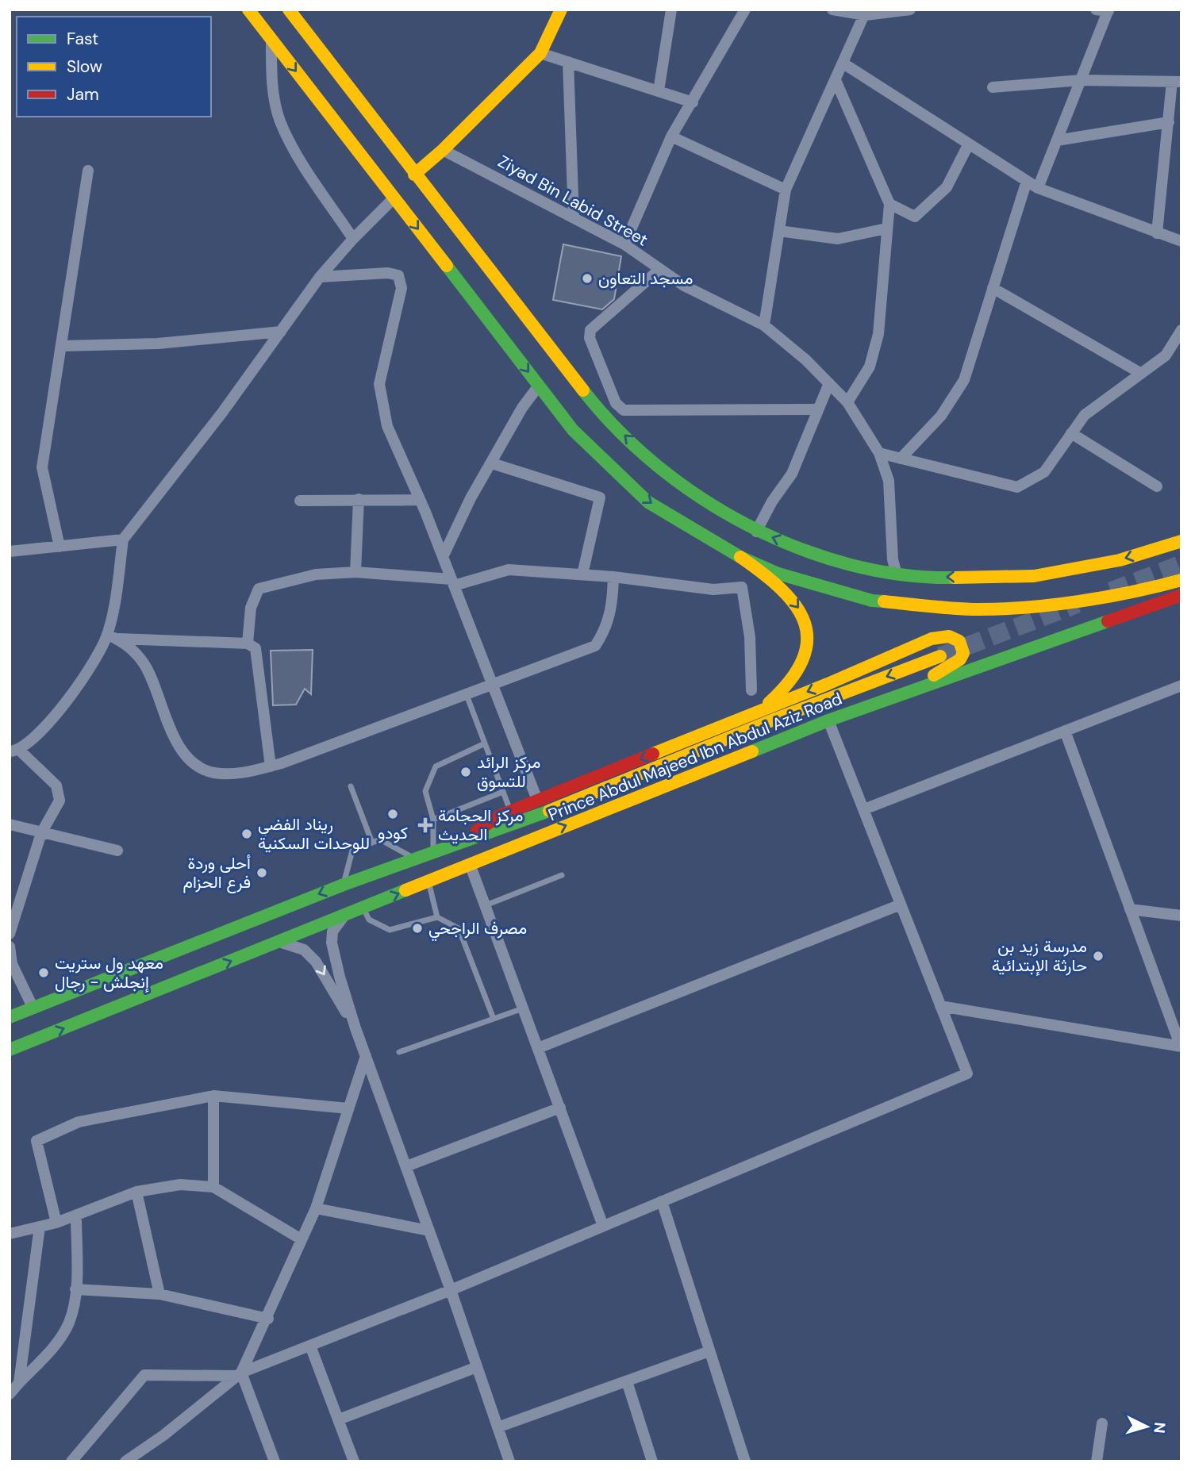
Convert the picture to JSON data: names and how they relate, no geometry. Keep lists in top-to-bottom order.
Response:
{
  "streets": {
    "main road": ["Prince Abdul Majeed Ibn Abdul Aziz Road"],
    "street": ["Ziyad Bin Labid Street"]
  },
  "places": {
    "other": [
      "مسجد التعاون",
      "مركز الرائد للتسوق",
      "كودو",
      "ريناد الفضي للوحدات السكنية",
      "أحلى وردة فرع الحزام",
      "مصرف الراجحي",
      "مدرسة زيد بن حارثة الإبتدائية",
      "معهد ول ستريت إنجلش - رجال"
    ],
    "health": ["مركز الحجامة الحديث"]
  },
  "legend": ["Fast", "Slow", "Jam"],
  "north": "right"
}
